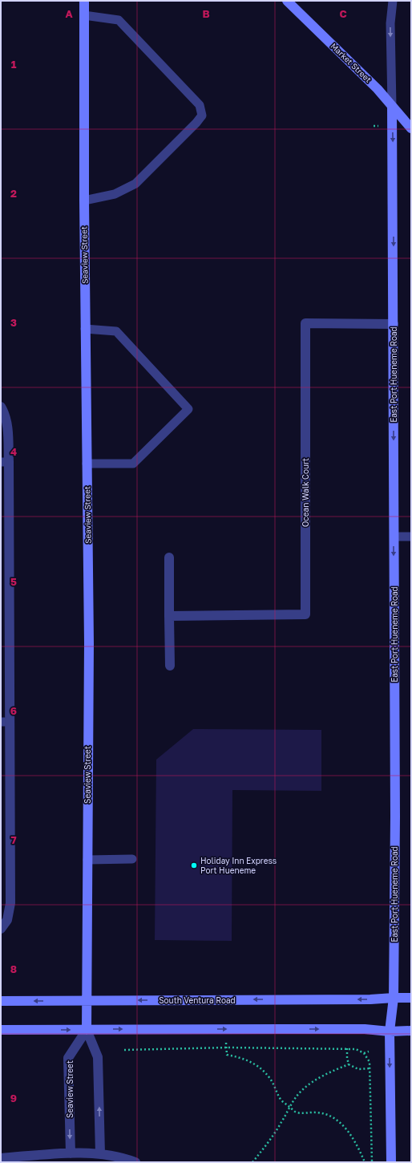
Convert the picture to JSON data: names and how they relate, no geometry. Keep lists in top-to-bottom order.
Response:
{
  "streets": {
    "street": [
      "Market Street",
      "Seaview Street",
      "East Port Hueneme Road",
      "Ocean Walk Court",
      "South Ventura Road"
    ]
  },
  "crossings": [
    ["Market Street", "East Port Hueneme Road"],
    ["Seaview Street", "South Ventura Road"],
    ["East Port Hueneme Road", "Ocean Walk Court"],
    ["East Port Hueneme Road", "South Ventura Road"]
  ],
  "one_way": ["East Port Hueneme Road"],
  "places": ["Holiday Inn Express Port Hueneme"],
  "grid": {
    "columns": ["A", "B", "C"],
    "rows": [
      "1",
      "2",
      "3",
      "4",
      "5",
      "6",
      "7",
      "8",
      "9"
    ]
  }
}
